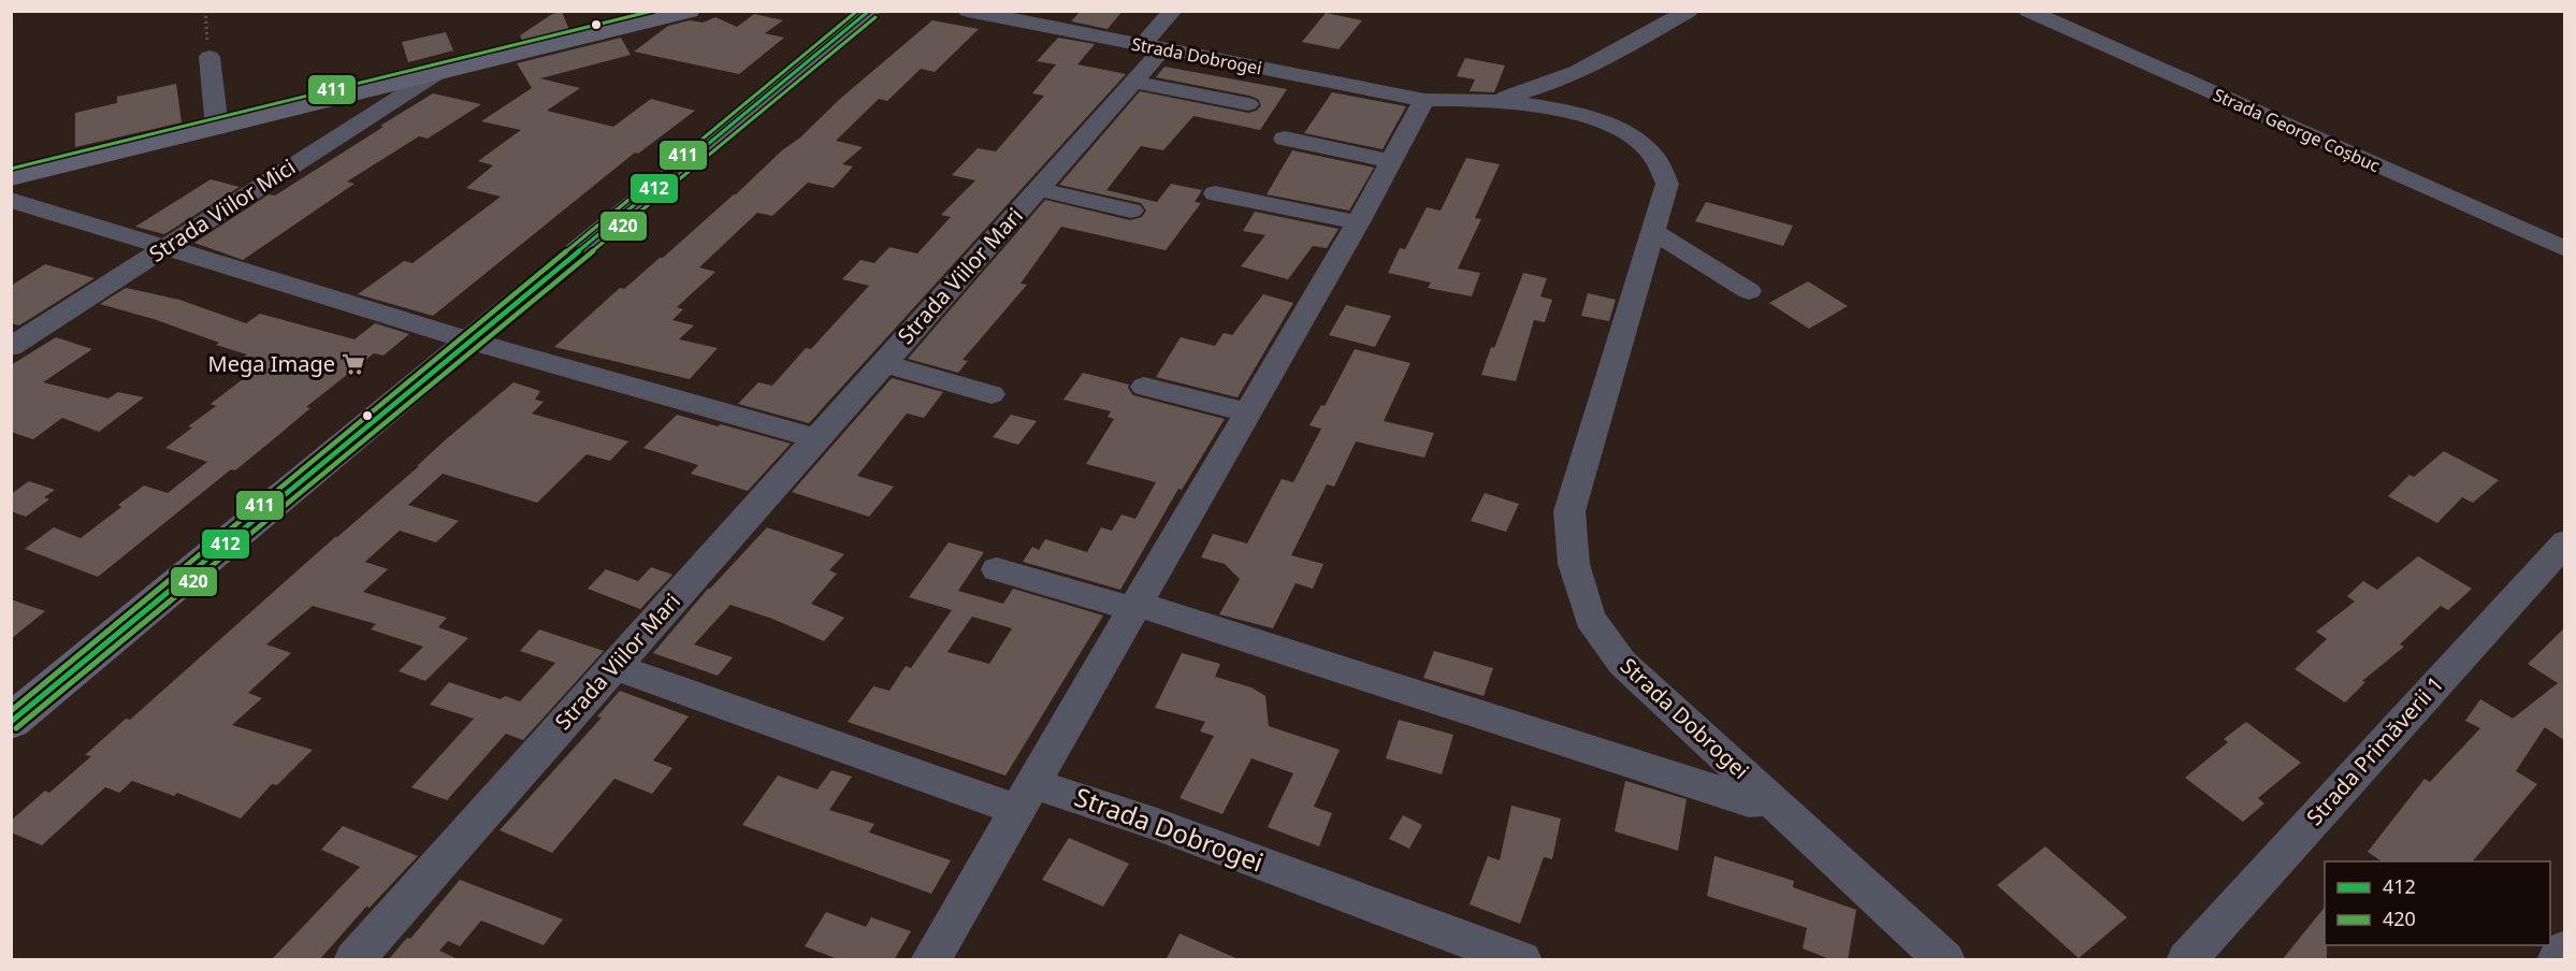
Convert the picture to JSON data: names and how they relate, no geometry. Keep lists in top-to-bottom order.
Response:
{
  "streets": {
    "street": [
      "Strada Dobrogei",
      "Strada George Coșbuc",
      "Strada Viilor Mici",
      "Strada Viilor Mari",
      "Strada Primăverii 1"
    ]
  },
  "crossings": [
    ["Strada Dobrogei", "Strada Viilor Mari"]
  ],
  "places": {
    "supermarket": ["Mega Image"]
  },
  "lines": ["transit line 412", "transit line 411", "transit line 420"],
  "legend": ["412", "420"]
}
